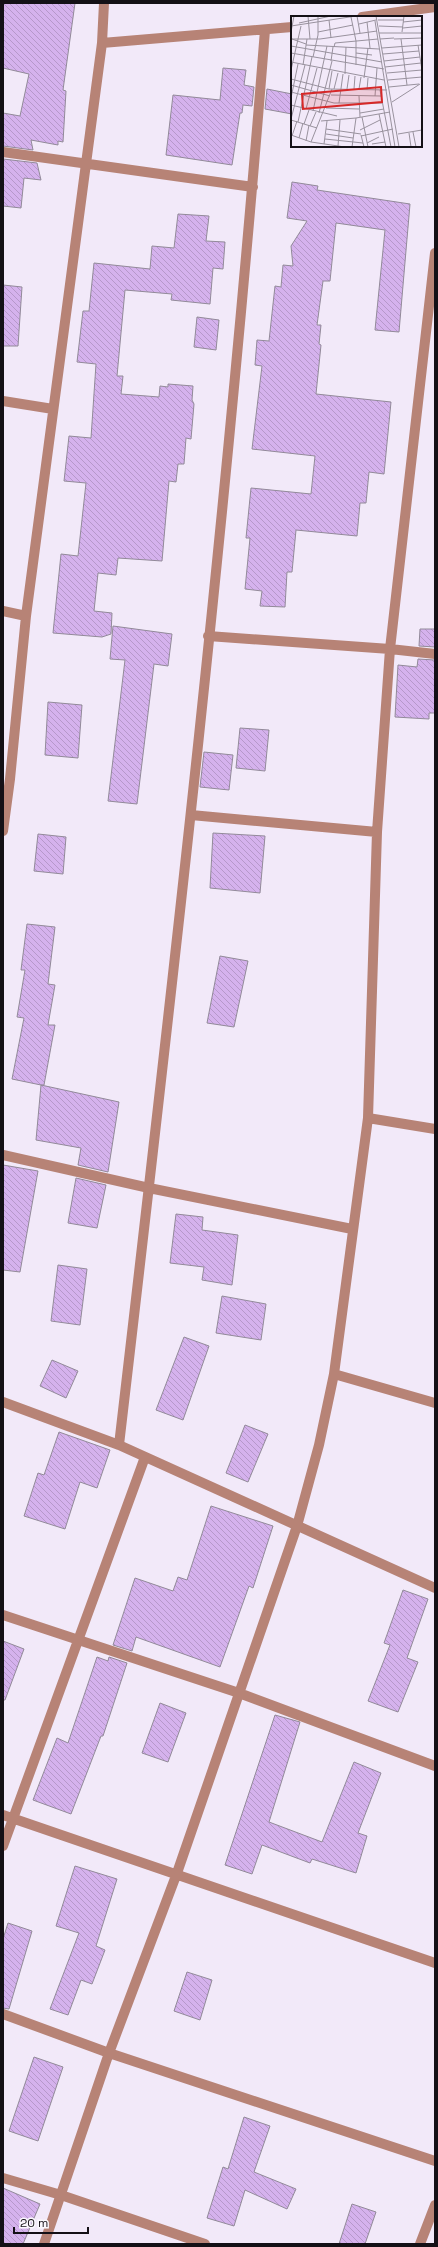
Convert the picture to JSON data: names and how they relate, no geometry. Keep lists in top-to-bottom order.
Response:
{
  "scale_bar": "20 m"
}
